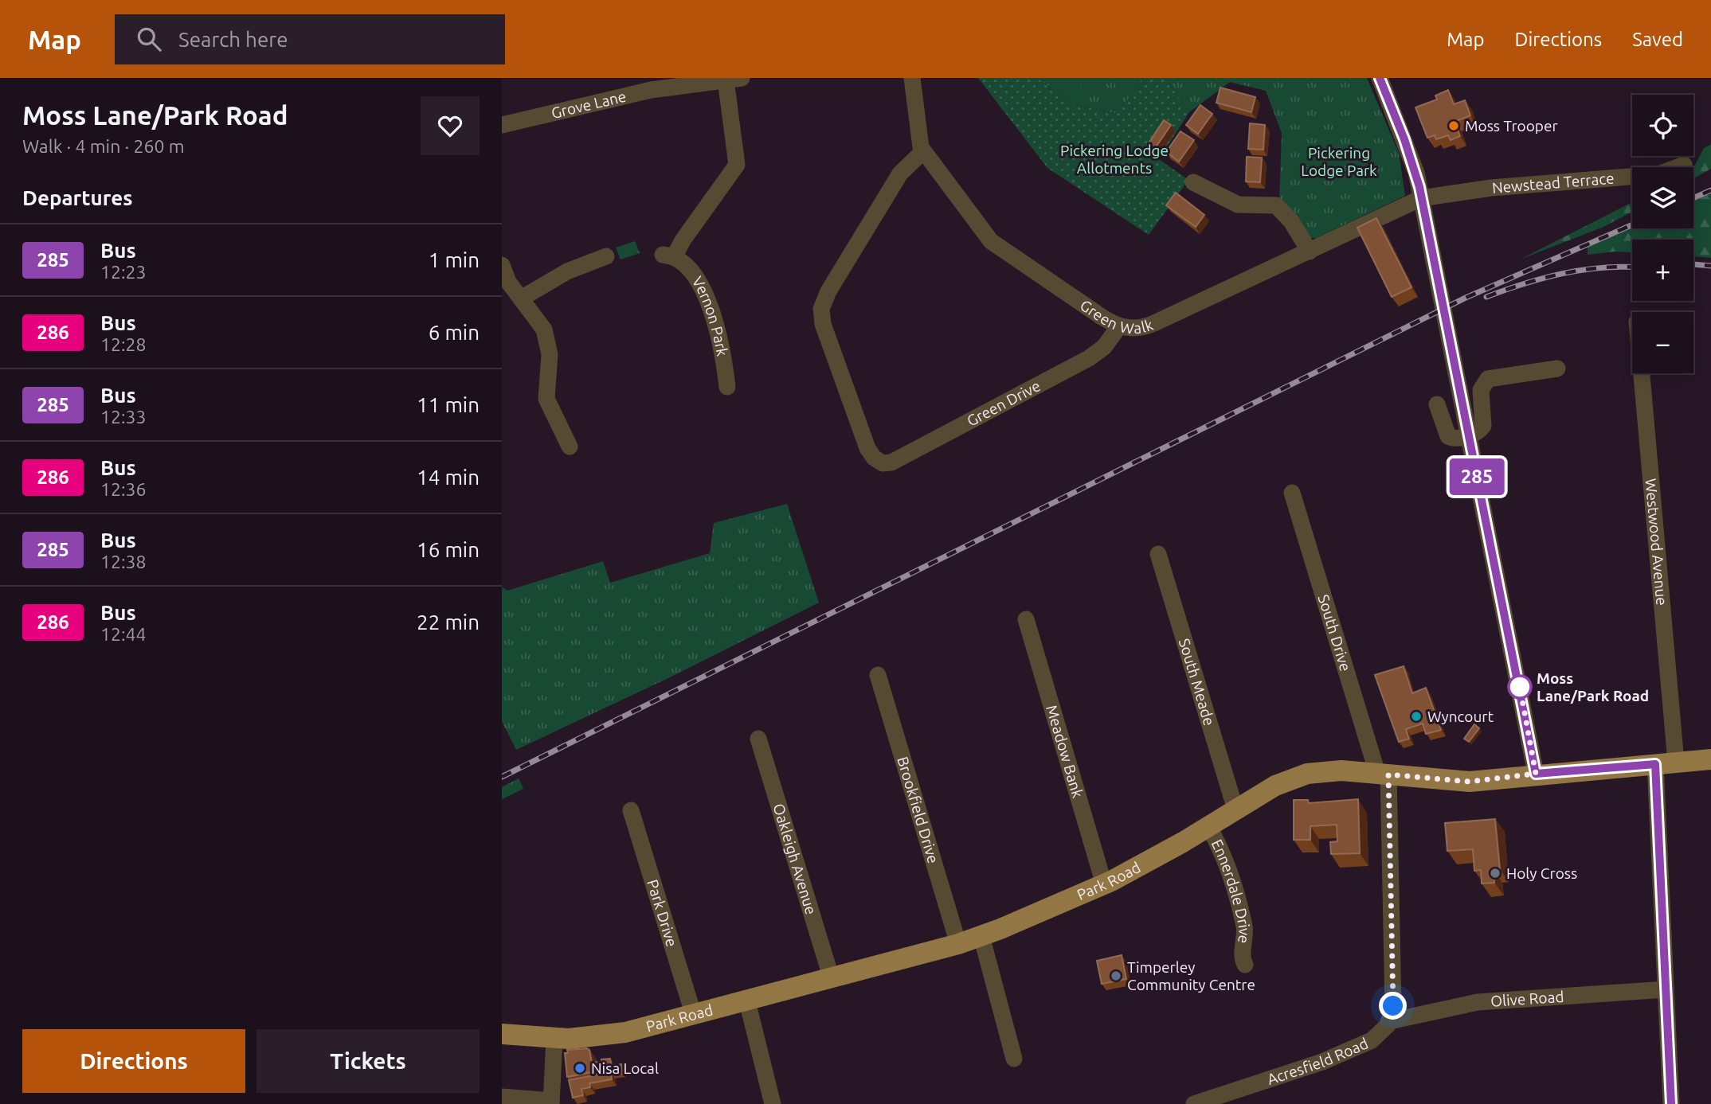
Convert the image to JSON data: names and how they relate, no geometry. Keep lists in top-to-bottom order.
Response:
{
  "streets": {
    "main road": ["Park Road"],
    "street": [
      "Grove Lane",
      "Newstead Terrace",
      "Green Walk",
      "Vernon Park",
      "Green Drive",
      "Westwood Avenue",
      "South Drive",
      "South Meade",
      "Meadow Bank",
      "Brookfield Drive",
      "Oakleigh Avenue",
      "Ennerdale Drive",
      "Park Drive",
      "Olive Road",
      "Acresfield Road"
    ]
  },
  "crossings": [
    ["Grove Lane", "Vernon Park"],
    ["Newstead Terrace", "Green Walk"],
    ["Green Walk", "Green Drive"],
    ["Westwood Avenue", "Park Road"],
    ["Westwood Avenue", "Olive Road"],
    ["South Drive", "Park Road"],
    ["South Meade", "Park Road"],
    ["Meadow Bank", "Park Road"],
    ["Brookfield Drive", "Park Road"],
    ["Oakleigh Avenue", "Park Road"],
    ["Park Road", "Ennerdale Drive"],
    ["Park Road", "Park Drive"],
    ["Olive Road", "Acresfield Road"]
  ],
  "parks": ["Pickering Lodge Allotments", "Pickering Lodge Park"],
  "places": [
    "Moss Trooper",
    "Moss Lane/Park Road",
    "Wyncourt",
    "Holy Cross",
    "Timperley Community Centre",
    "Nisa Local"
  ],
  "lines": ["bus line 285"],
  "page": {
    "header": "Map",
    "search": "Search here",
    "nav": ["Map", "Directions", "Saved"],
    "heading": [
      ["Moss Lane/Park Road", "Walk · 4 min · 260 m"],
      "Departures"
    ],
    "on_map": "285",
    "map_buttons": ["+", "−"],
    "list": [
      {
        "mark": "285",
        "name": "Bus",
        "note": "12:23",
        "value": "1 min"
      },
      {
        "mark": "286",
        "name": "Bus",
        "note": "12:28",
        "value": "6 min"
      },
      {
        "mark": "285",
        "name": "Bus",
        "note": "12:33",
        "value": "11 min"
      },
      {
        "mark": "286",
        "name": "Bus",
        "note": "12:36",
        "value": "14 min"
      },
      {
        "mark": "285",
        "name": "Bus",
        "note": "12:38",
        "value": "16 min"
      },
      {
        "mark": "286",
        "name": "Bus",
        "note": "12:44",
        "value": "22 min"
      }
    ],
    "buttons": ["Directions", "Tickets"]
  }
}
